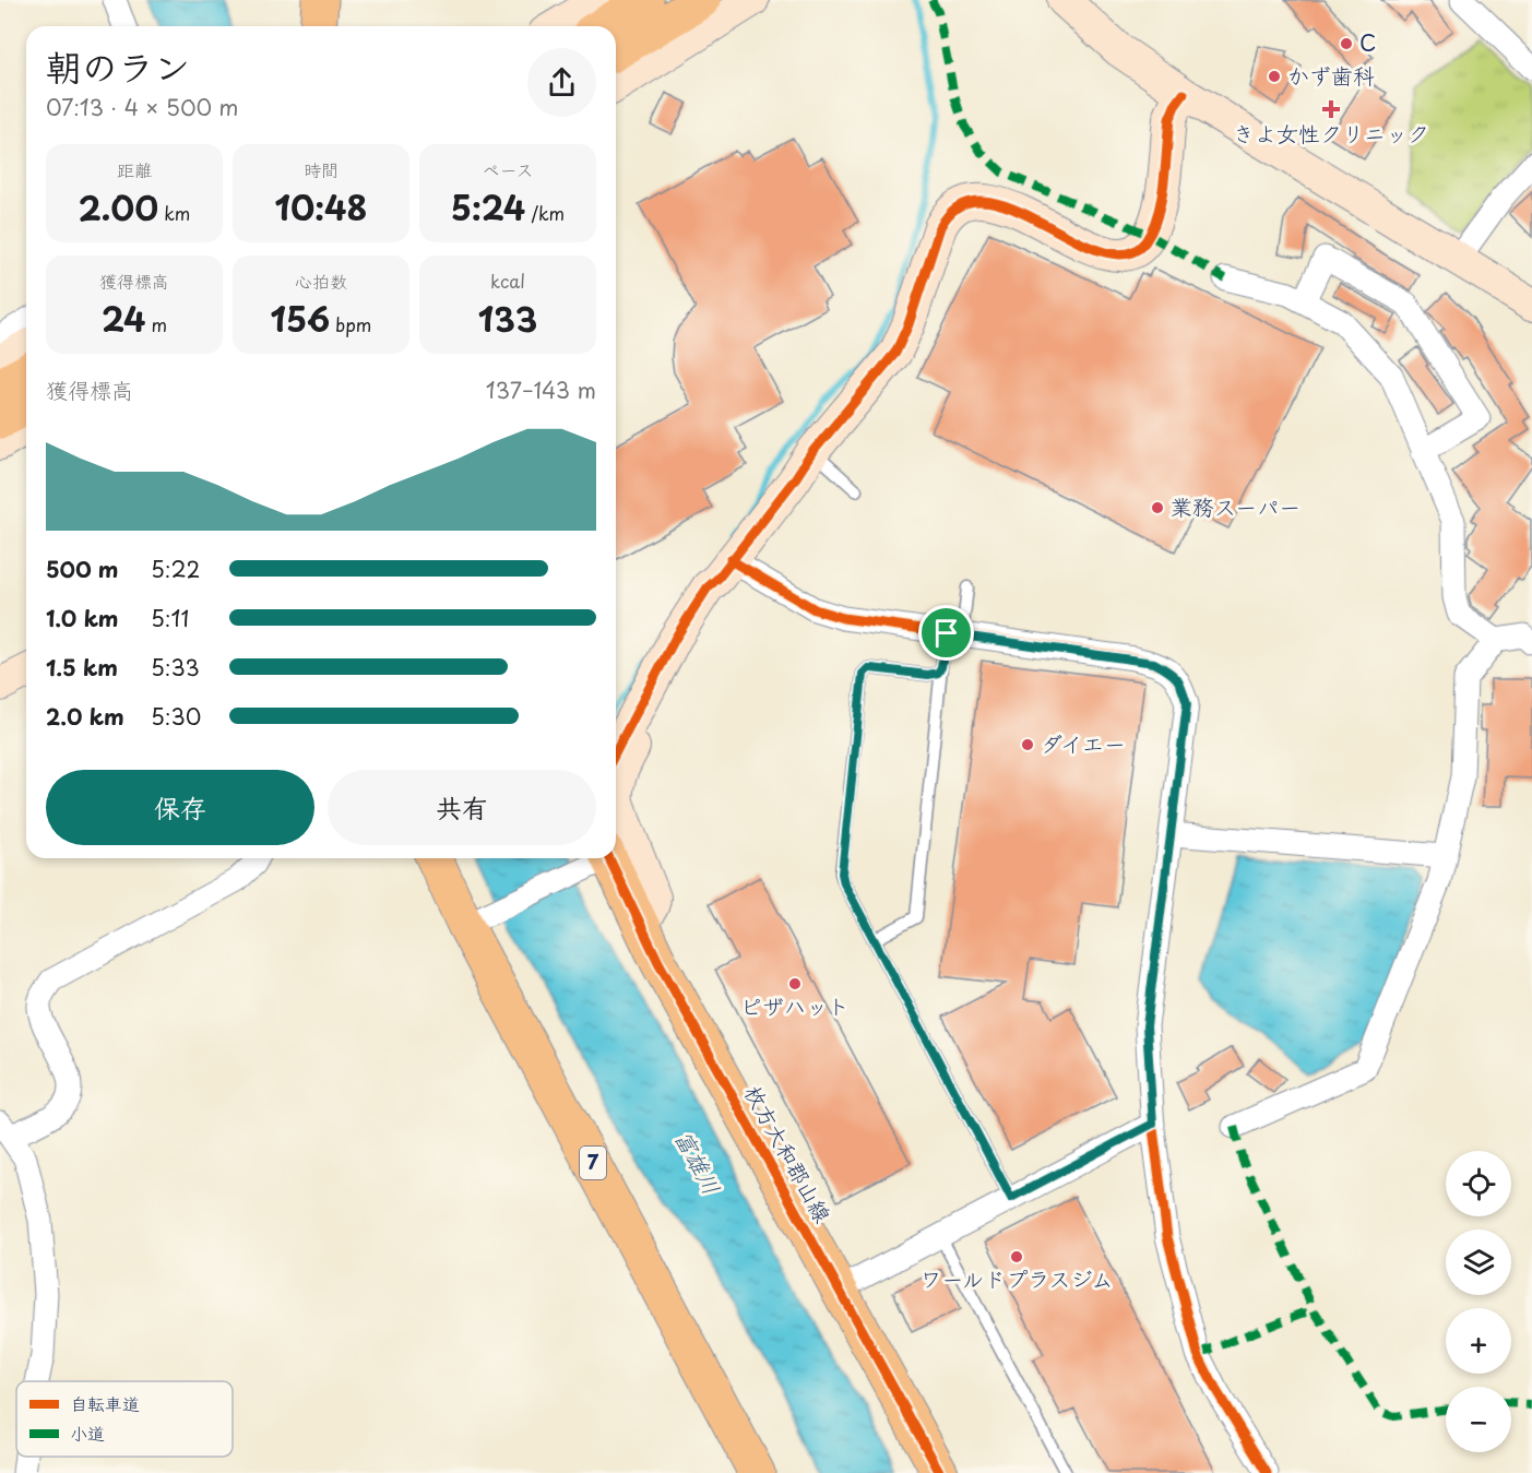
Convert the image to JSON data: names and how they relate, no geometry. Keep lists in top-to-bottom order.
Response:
{
  "streets": {
    "main road": ["枚方大和郡山線", "7"]
  },
  "water": ["富雄川"],
  "places": {
    "other": [
      "C",
      "かず歯科",
      "業務スーパー",
      "ダイエー",
      "ピザハット",
      "ワールドプラスジム"
    ],
    "health": ["きよ女性クリニック"]
  },
  "legend": ["自転車道", "小道"],
  "page": {
    "heading": ["朝のラン", "07:13 · 4 × 500 m"],
    "stats": [
      ["距離", "2.00 km"],
      ["時間", "10:48"],
      ["ペース", "5:24 /km"],
      ["獲得標高", "24 m"],
      ["心拍数", "156 bpm"],
      ["kcal", "133"]
    ],
    "chart": ["獲得標高", "137–143 m"],
    "list": [
      {
        "name": "500 m",
        "note": "5:22"
      },
      {
        "name": "1.0 km",
        "note": "5:11"
      },
      {
        "name": "1.5 km",
        "note": "5:33"
      },
      {
        "name": "2.0 km",
        "note": "5:30"
      }
    ],
    "buttons": ["保存", "共有"],
    "map_buttons": ["+", "−"]
  }
}
